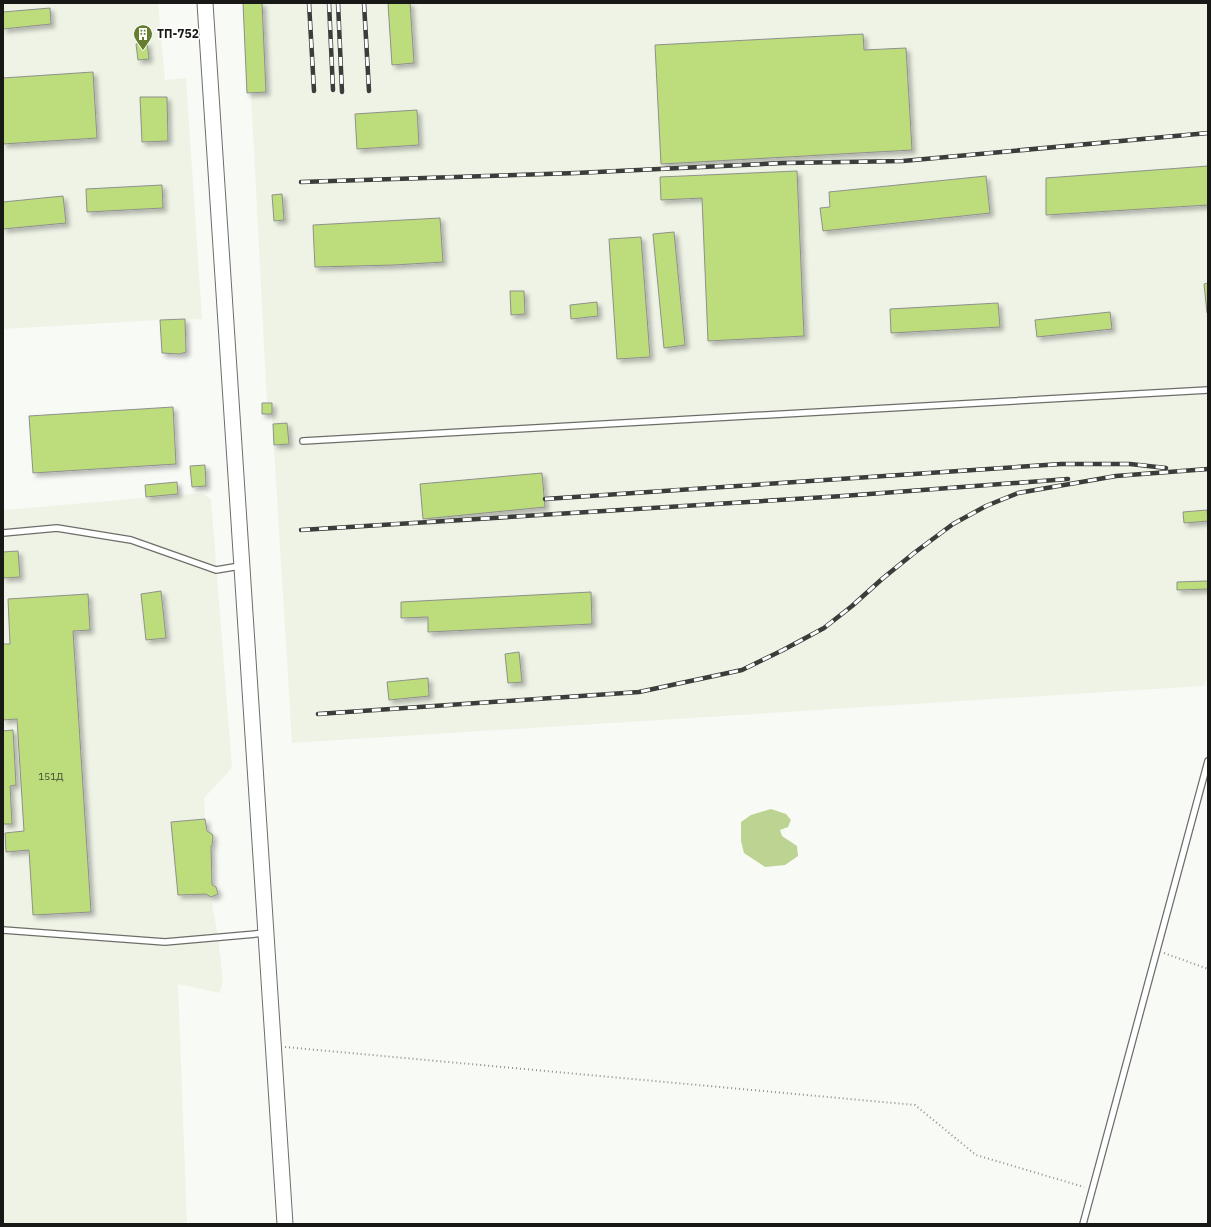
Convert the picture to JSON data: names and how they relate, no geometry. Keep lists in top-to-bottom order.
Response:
{
  "places": {
    "building": ["ТП-752"]
  },
  "house_numbers": ["151Д"]
}
